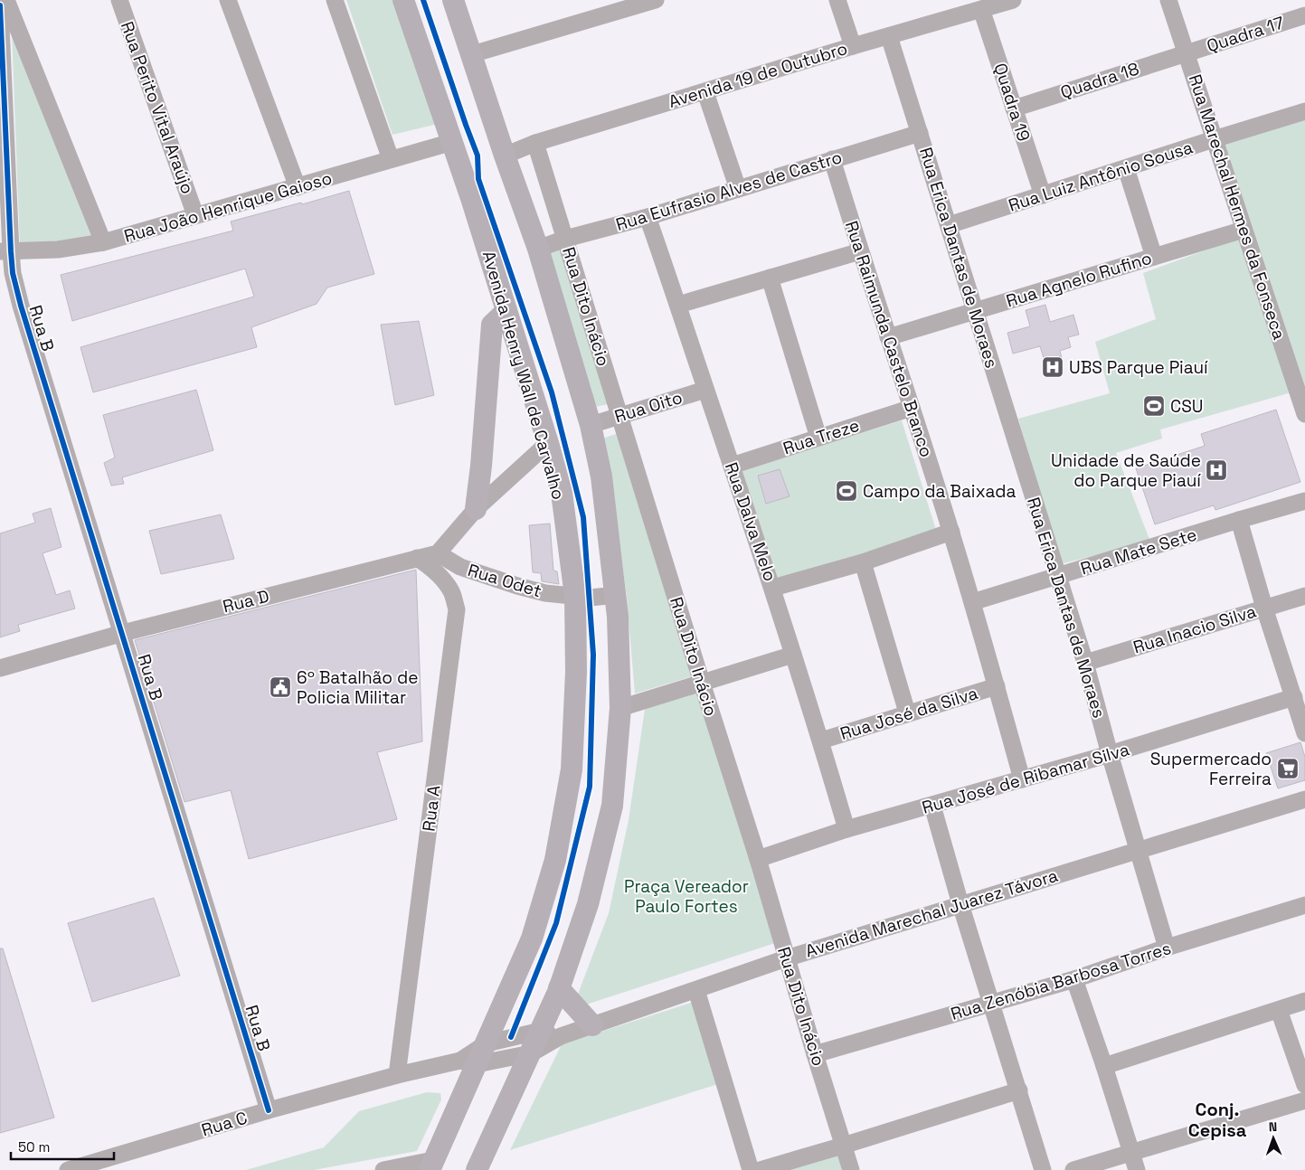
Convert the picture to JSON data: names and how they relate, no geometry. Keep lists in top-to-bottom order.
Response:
{
  "streets": {
    "main road": ["Avenida Henry Wall de Carvalho"],
    "street": [
      "Quadra 17",
      "Avenida 19 de Outubro",
      "Quadra 18",
      "Quadra 19",
      "Rua Perito Vital Araújo",
      "Rua Luiz Antônio Sousa",
      "Rua Eufrasio Alves de Castro",
      "Rua João Henrique Gaioso",
      "Rua Marechal Hermes da Fonseca",
      "Rua Erica Dantas de Moraes",
      "Rua Agnelo Rufino",
      "Rua Dito Inácio",
      "Rua B",
      "Rua Raimunda Castelo Branco",
      "Rua Oito",
      "Rua Treze",
      "Rua Dalva Melo",
      "Rua Mate Sete",
      "Rua Odet",
      "Rua D",
      "Rua Inacio Silva",
      "Rua José da Silva",
      "Rua José de Ribamar Silva",
      "Rua A",
      "Avenida Marechal Juarez Távora",
      "Rua Zenóbia Barbosa Torres",
      "Rua C"
    ]
  },
  "crossings": [
    ["Quadra 17", "Quadra 18"],
    ["Quadra 17", "Rua Marechal Hermes da Fonseca"],
    ["Avenida 19 de Outubro", "Quadra 19"],
    ["Avenida 19 de Outubro", "Rua Erica Dantas de Moraes"],
    ["Avenida 19 de Outubro", "Rua Dito Inácio"],
    ["Quadra 18", "Quadra 19"],
    ["Quadra 18", "Rua Marechal Hermes da Fonseca"],
    ["Quadra 19", "Rua Luiz Antônio Sousa"],
    ["Rua Perito Vital Araújo", "Rua João Henrique Gaioso"],
    ["Rua Luiz Antônio Sousa", "Rua Marechal Hermes da Fonseca"],
    ["Rua Luiz Antônio Sousa", "Rua Erica Dantas de Moraes"],
    ["Rua Eufrasio Alves de Castro", "Rua Erica Dantas de Moraes"],
    ["Rua Eufrasio Alves de Castro", "Rua Dito Inácio"],
    ["Rua Eufrasio Alves de Castro", "Rua Raimunda Castelo Branco"],
    ["Rua Eufrasio Alves de Castro", "Rua Dalva Melo"],
    ["Rua João Henrique Gaioso", "Rua B"],
    ["Rua João Henrique Gaioso", "Avenida Henry Wall de Carvalho"],
    ["Rua Marechal Hermes da Fonseca", "Rua Agnelo Rufino"],
    ["Rua Erica Dantas de Moraes", "Rua Agnelo Rufino"],
    ["Rua Erica Dantas de Moraes", "Rua Mate Sete"],
    ["Rua Erica Dantas de Moraes", "Rua Inacio Silva"],
    ["Rua Erica Dantas de Moraes", "Rua José de Ribamar Silva"],
    ["Rua Erica Dantas de Moraes", "Avenida Marechal Juarez Távora"],
    ["Rua Erica Dantas de Moraes", "Rua Zenóbia Barbosa Torres"],
    ["Rua Agnelo Rufino", "Rua Raimunda Castelo Branco"],
    ["Rua Dito Inácio", "Rua Oito"],
    ["Rua Dito Inácio", "Rua José de Ribamar Silva"],
    ["Rua Dito Inácio", "Avenida Marechal Juarez Távora"],
    ["Rua Dito Inácio", "Rua Zenóbia Barbosa Torres"],
    ["Rua B", "Rua D"],
    ["Rua B", "Rua C"],
    ["Rua Raimunda Castelo Branco", "Rua Treze"],
    ["Rua Raimunda Castelo Branco", "Rua Mate Sete"],
    ["Rua Raimunda Castelo Branco", "Rua José da Silva"],
    ["Rua Raimunda Castelo Branco", "Rua José de Ribamar Silva"],
    ["Avenida Henry Wall de Carvalho", "Rua Odet"],
    ["Avenida Henry Wall de Carvalho", "Avenida Marechal Juarez Távora"],
    ["Avenida Henry Wall de Carvalho", "Rua C"],
    ["Rua Oito", "Rua Dalva Melo"],
    ["Rua Treze", "Rua Dalva Melo"],
    ["Rua Dalva Melo", "Rua José da Silva"],
    ["Rua Dalva Melo", "Rua José de Ribamar Silva"],
    ["Rua Odet", "Rua D"],
    ["Rua D", "Rua A"],
    ["Rua A", "Rua C"]
  ],
  "districts": ["Conj. Cepisa"],
  "parks": ["Praça Vereador Paulo Fortes"],
  "places": {
    "hospital": ["UBS Parque Piauí", "Unidade de Saúde do Parque Piauí"],
    "sports": ["CSU", "Campo da Baixada"],
    "public building": ["6º Batalhão de Policia Militar"],
    "supermarket": ["Supermercado Ferreira"]
  },
  "scale_bar": "50 m",
  "north": "top"
}
